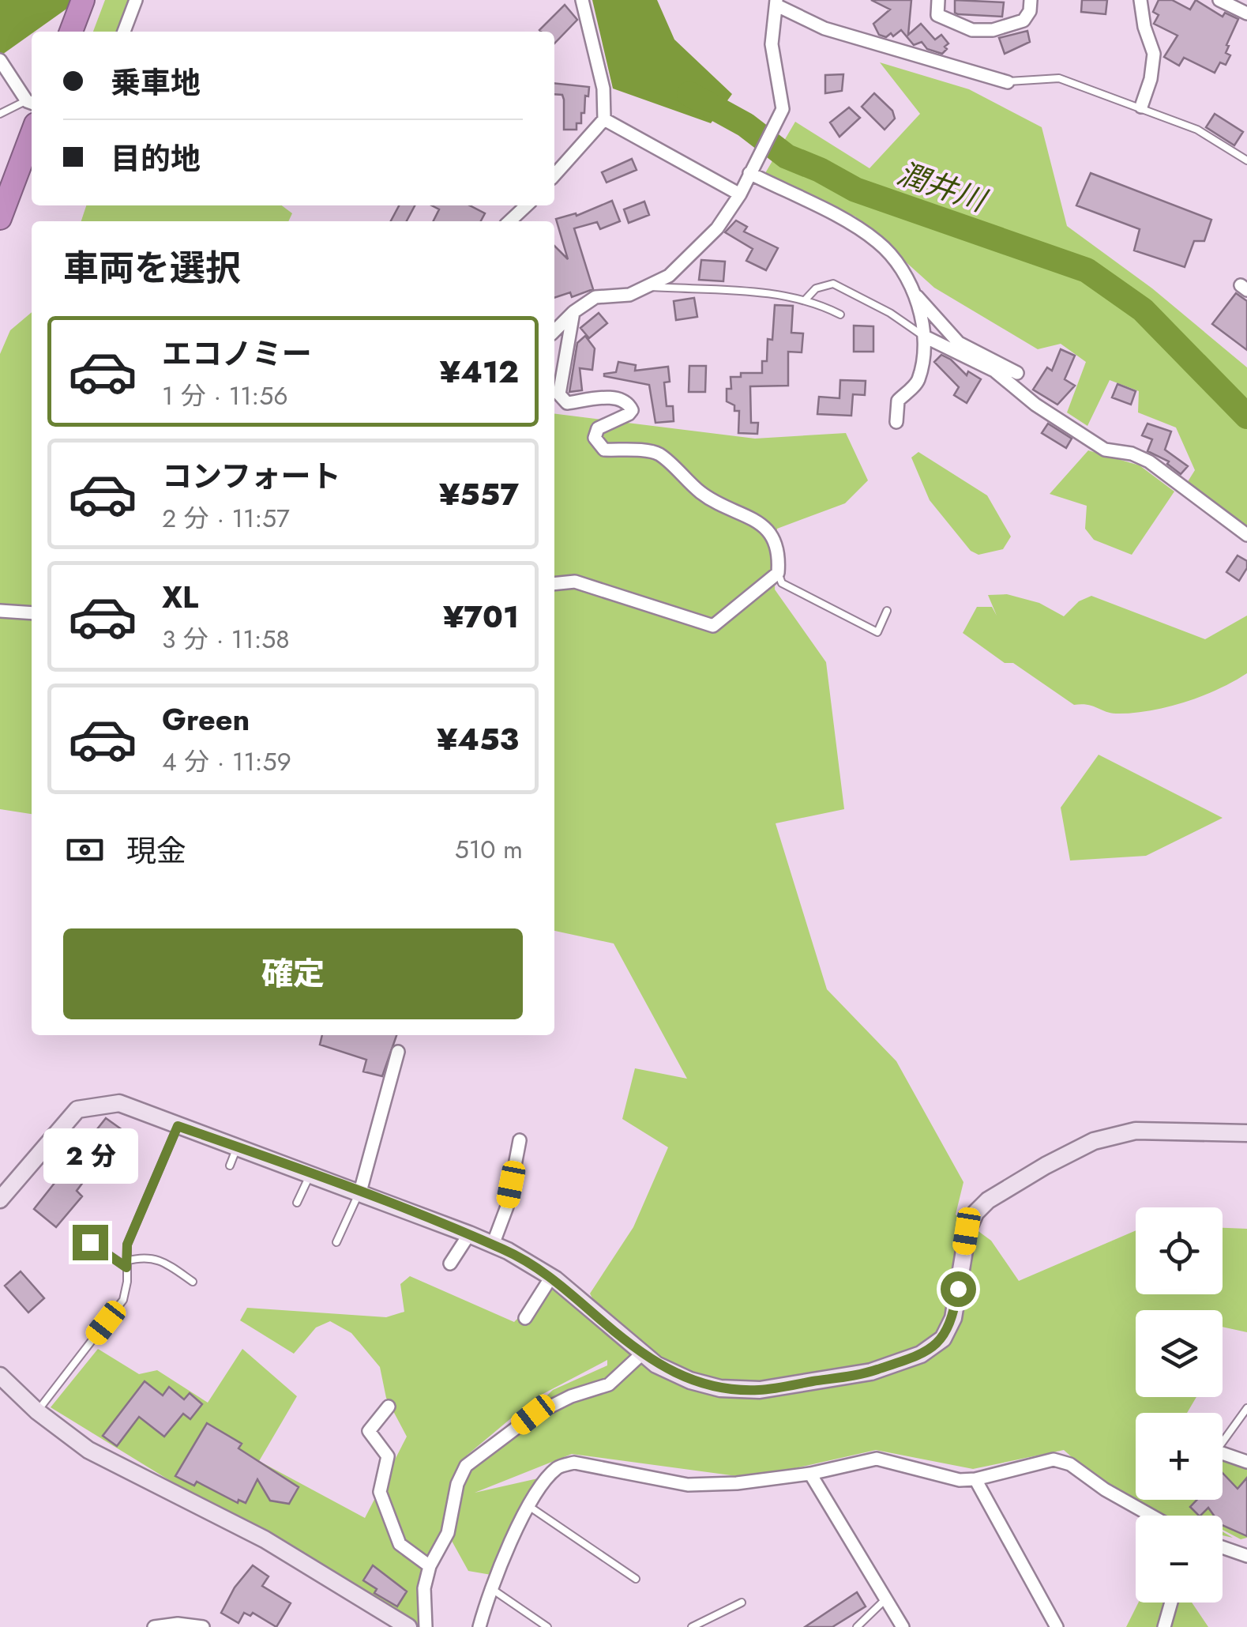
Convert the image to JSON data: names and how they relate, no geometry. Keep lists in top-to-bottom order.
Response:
{
  "water": ["潤井川"],
  "page": {
    "banner": ["乗車地", "目的地"],
    "heading": "車両を選択",
    "list": [
      {
        "name": "エコノミー",
        "note": "1 分 · 11:56",
        "value": "¥412"
      },
      {
        "name": "コンフォート",
        "note": "2 分 · 11:57",
        "value": "¥557"
      },
      {
        "name": "XL",
        "note": "3 分 · 11:58",
        "value": "¥701"
      },
      {
        "name": "Green",
        "note": "4 分 · 11:59",
        "value": "¥453"
      }
    ],
    "pay": ["現金", "510 m"],
    "buttons": "確定",
    "bubble": "2 分",
    "map_buttons": ["+", "−"]
  }
}
